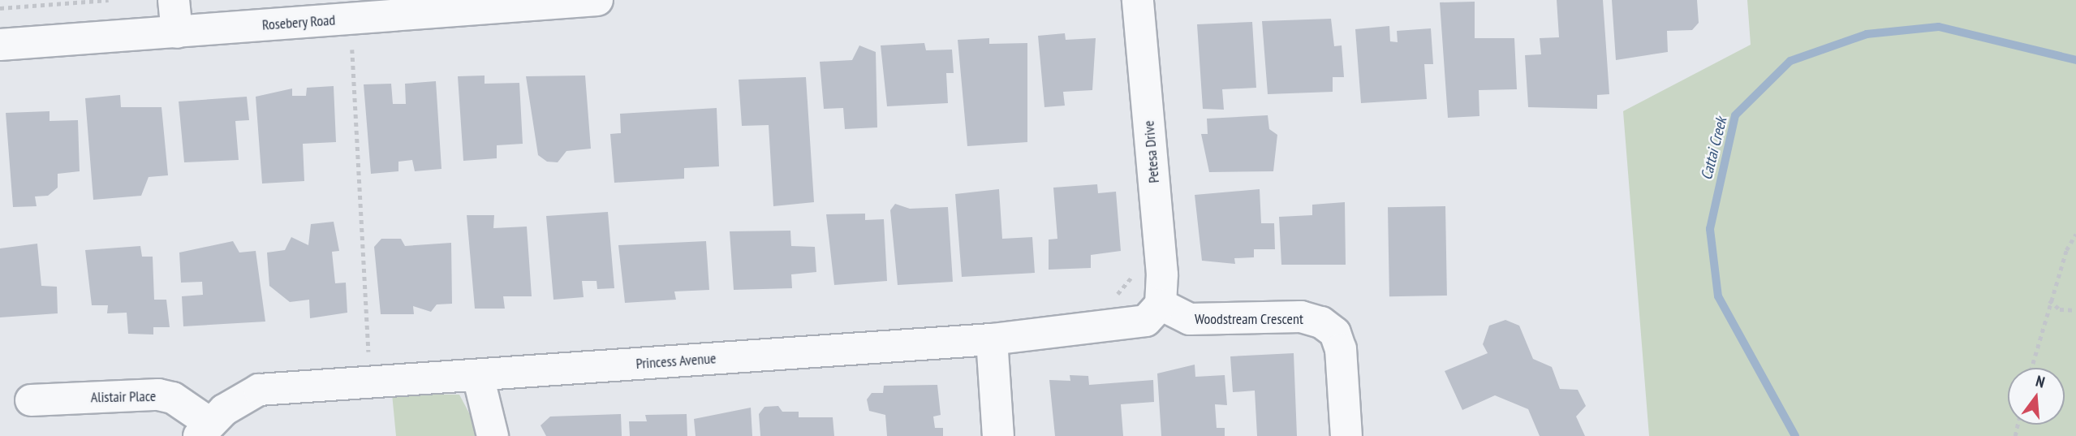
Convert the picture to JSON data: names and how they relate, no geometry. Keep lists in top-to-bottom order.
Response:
{
  "streets": {
    "street": [
      "Rosebery Road",
      "Petesa Drive",
      "Woodstream Crescent",
      "Princess Avenue",
      "Alistair Place"
    ]
  },
  "crossings": [
    ["Petesa Drive", "Woodstream Crescent"],
    ["Petesa Drive", "Princess Avenue"],
    ["Woodstream Crescent", "Princess Avenue"],
    ["Princess Avenue", "Alistair Place"]
  ],
  "water": ["Cattai Creek"],
  "north": "top"
}
